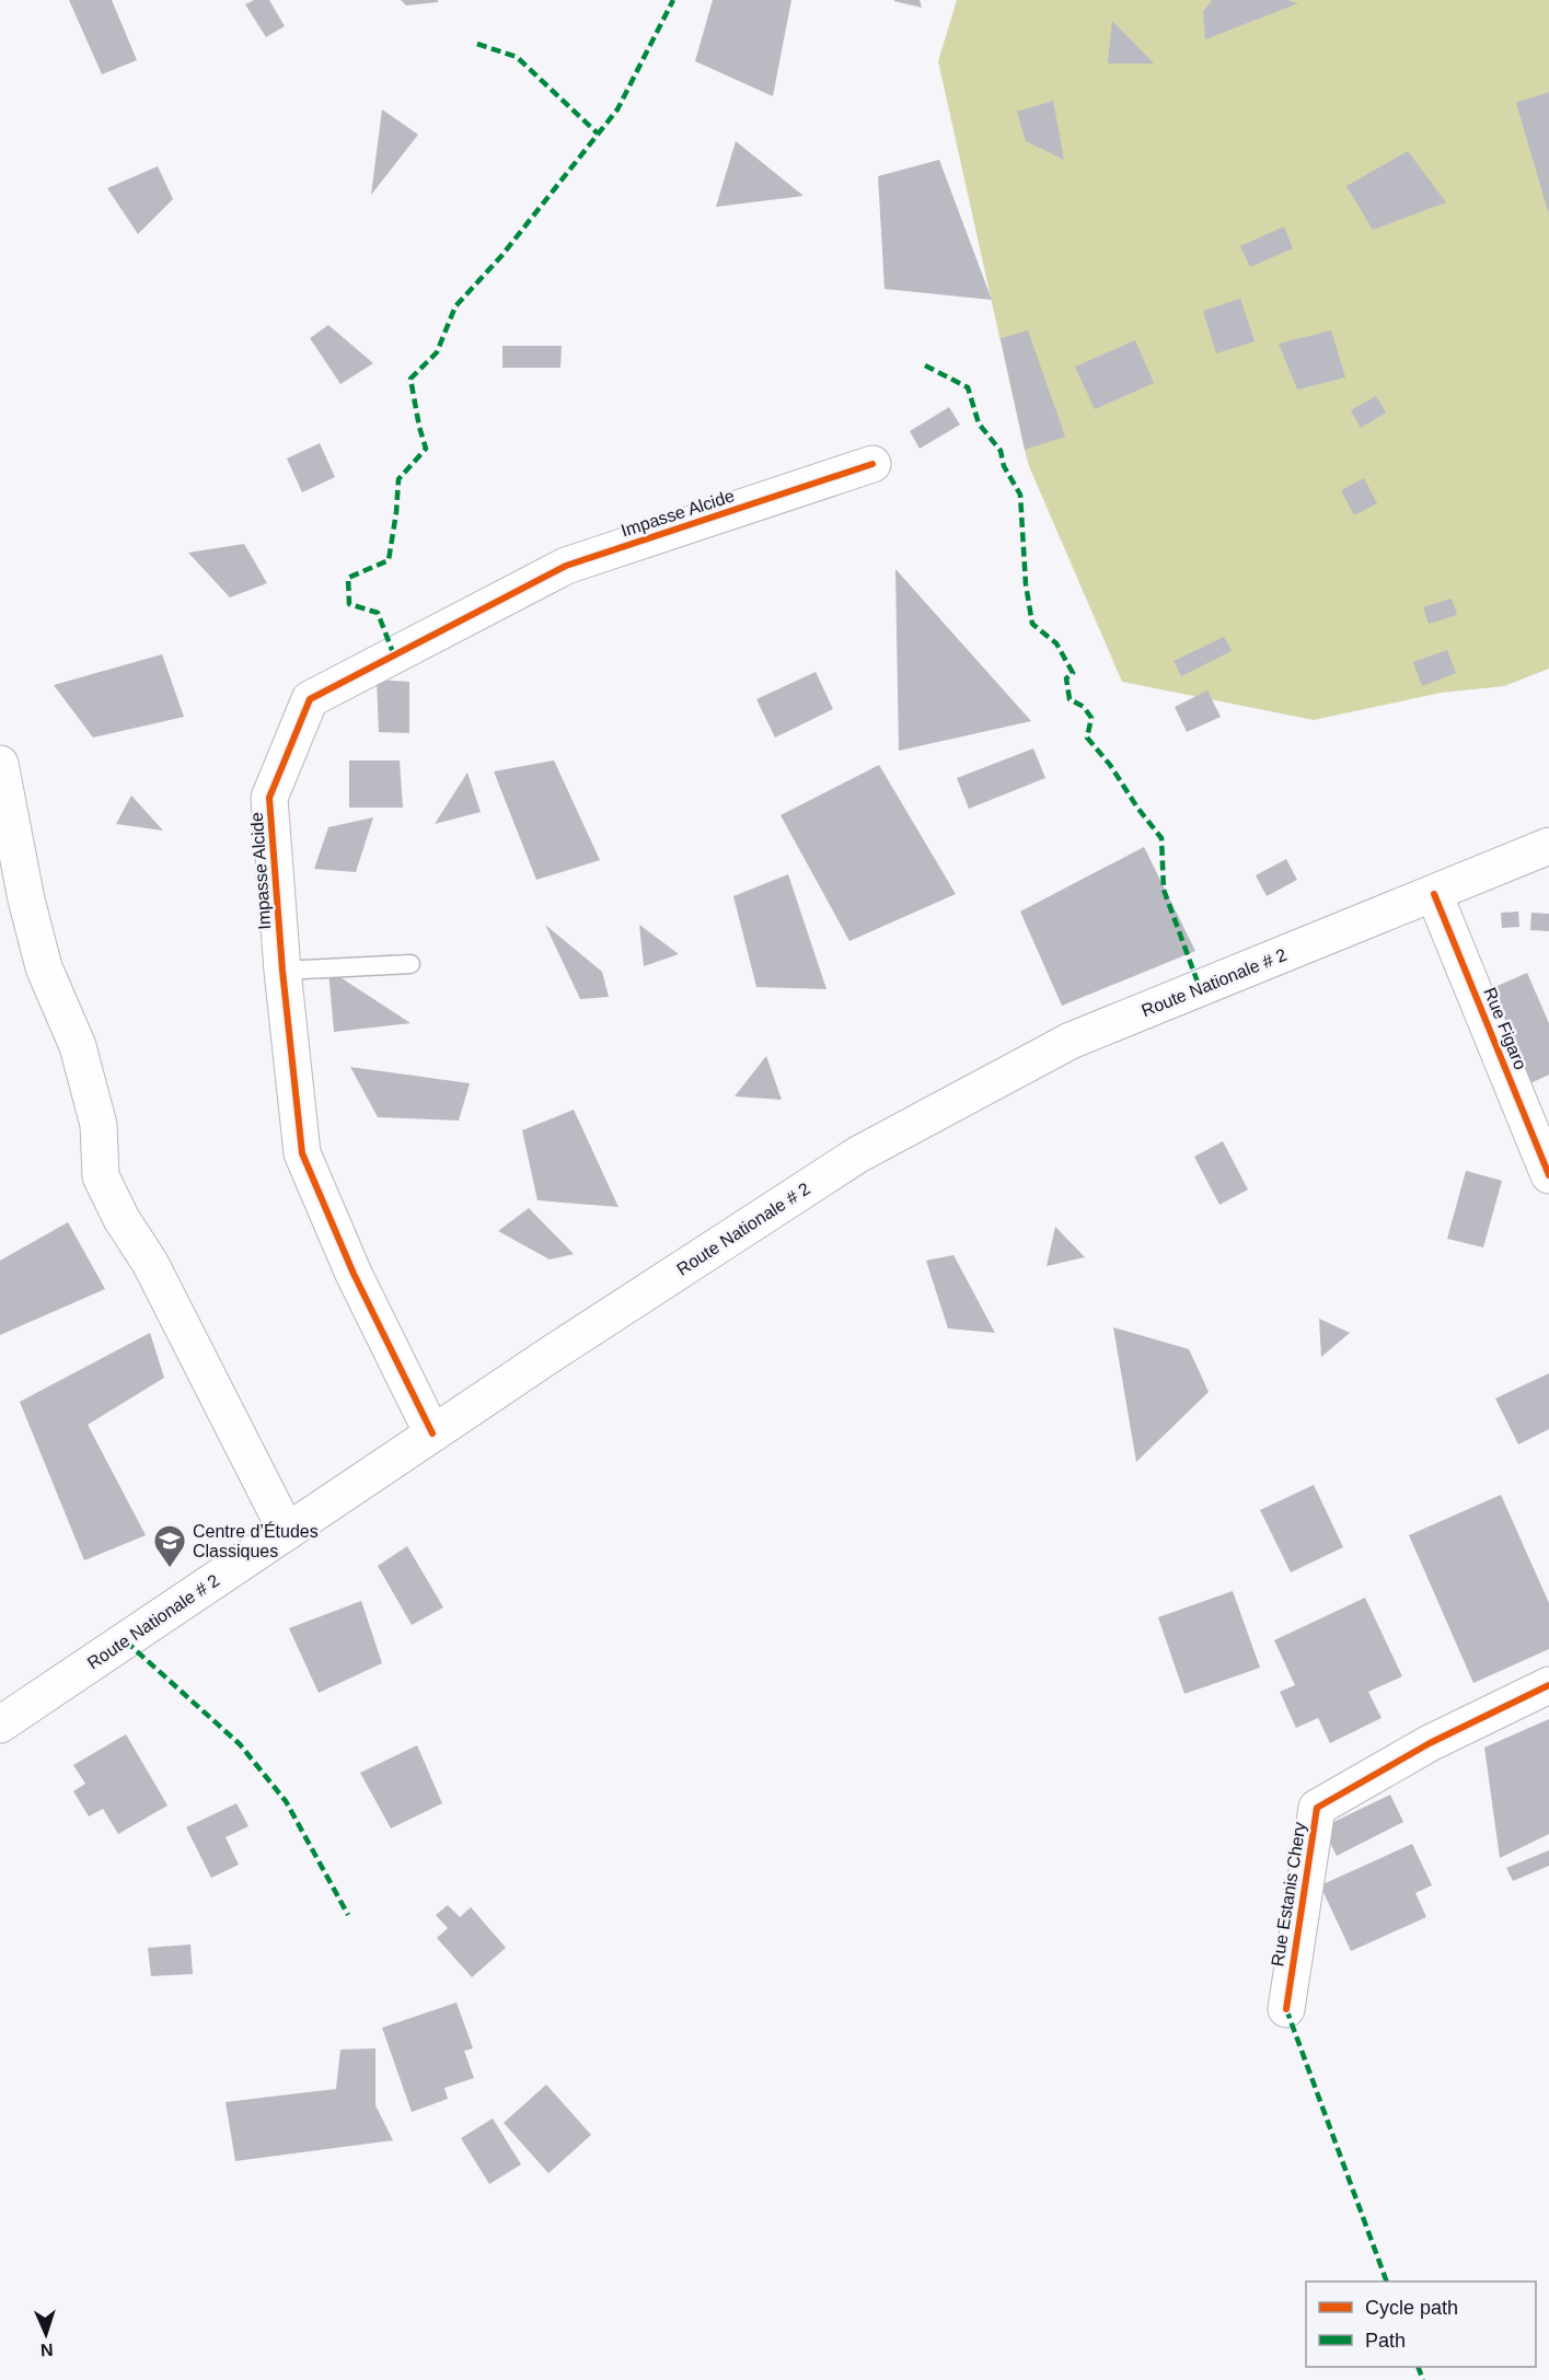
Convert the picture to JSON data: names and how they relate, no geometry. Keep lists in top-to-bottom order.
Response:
{
  "streets": {
    "street": [
      "Impasse Alcide",
      "Route Nationale # 2",
      "Rue Figaro",
      "Rue Estanis Chery"
    ]
  },
  "crossings": [
    ["Impasse Alcide", "Route Nationale # 2"],
    ["Route Nationale # 2", "Rue Figaro"]
  ],
  "places": {
    "school or university": ["Centre d’Études Classiques"]
  },
  "legend": ["Cycle path", "Path"],
  "north": "bottom"
}
